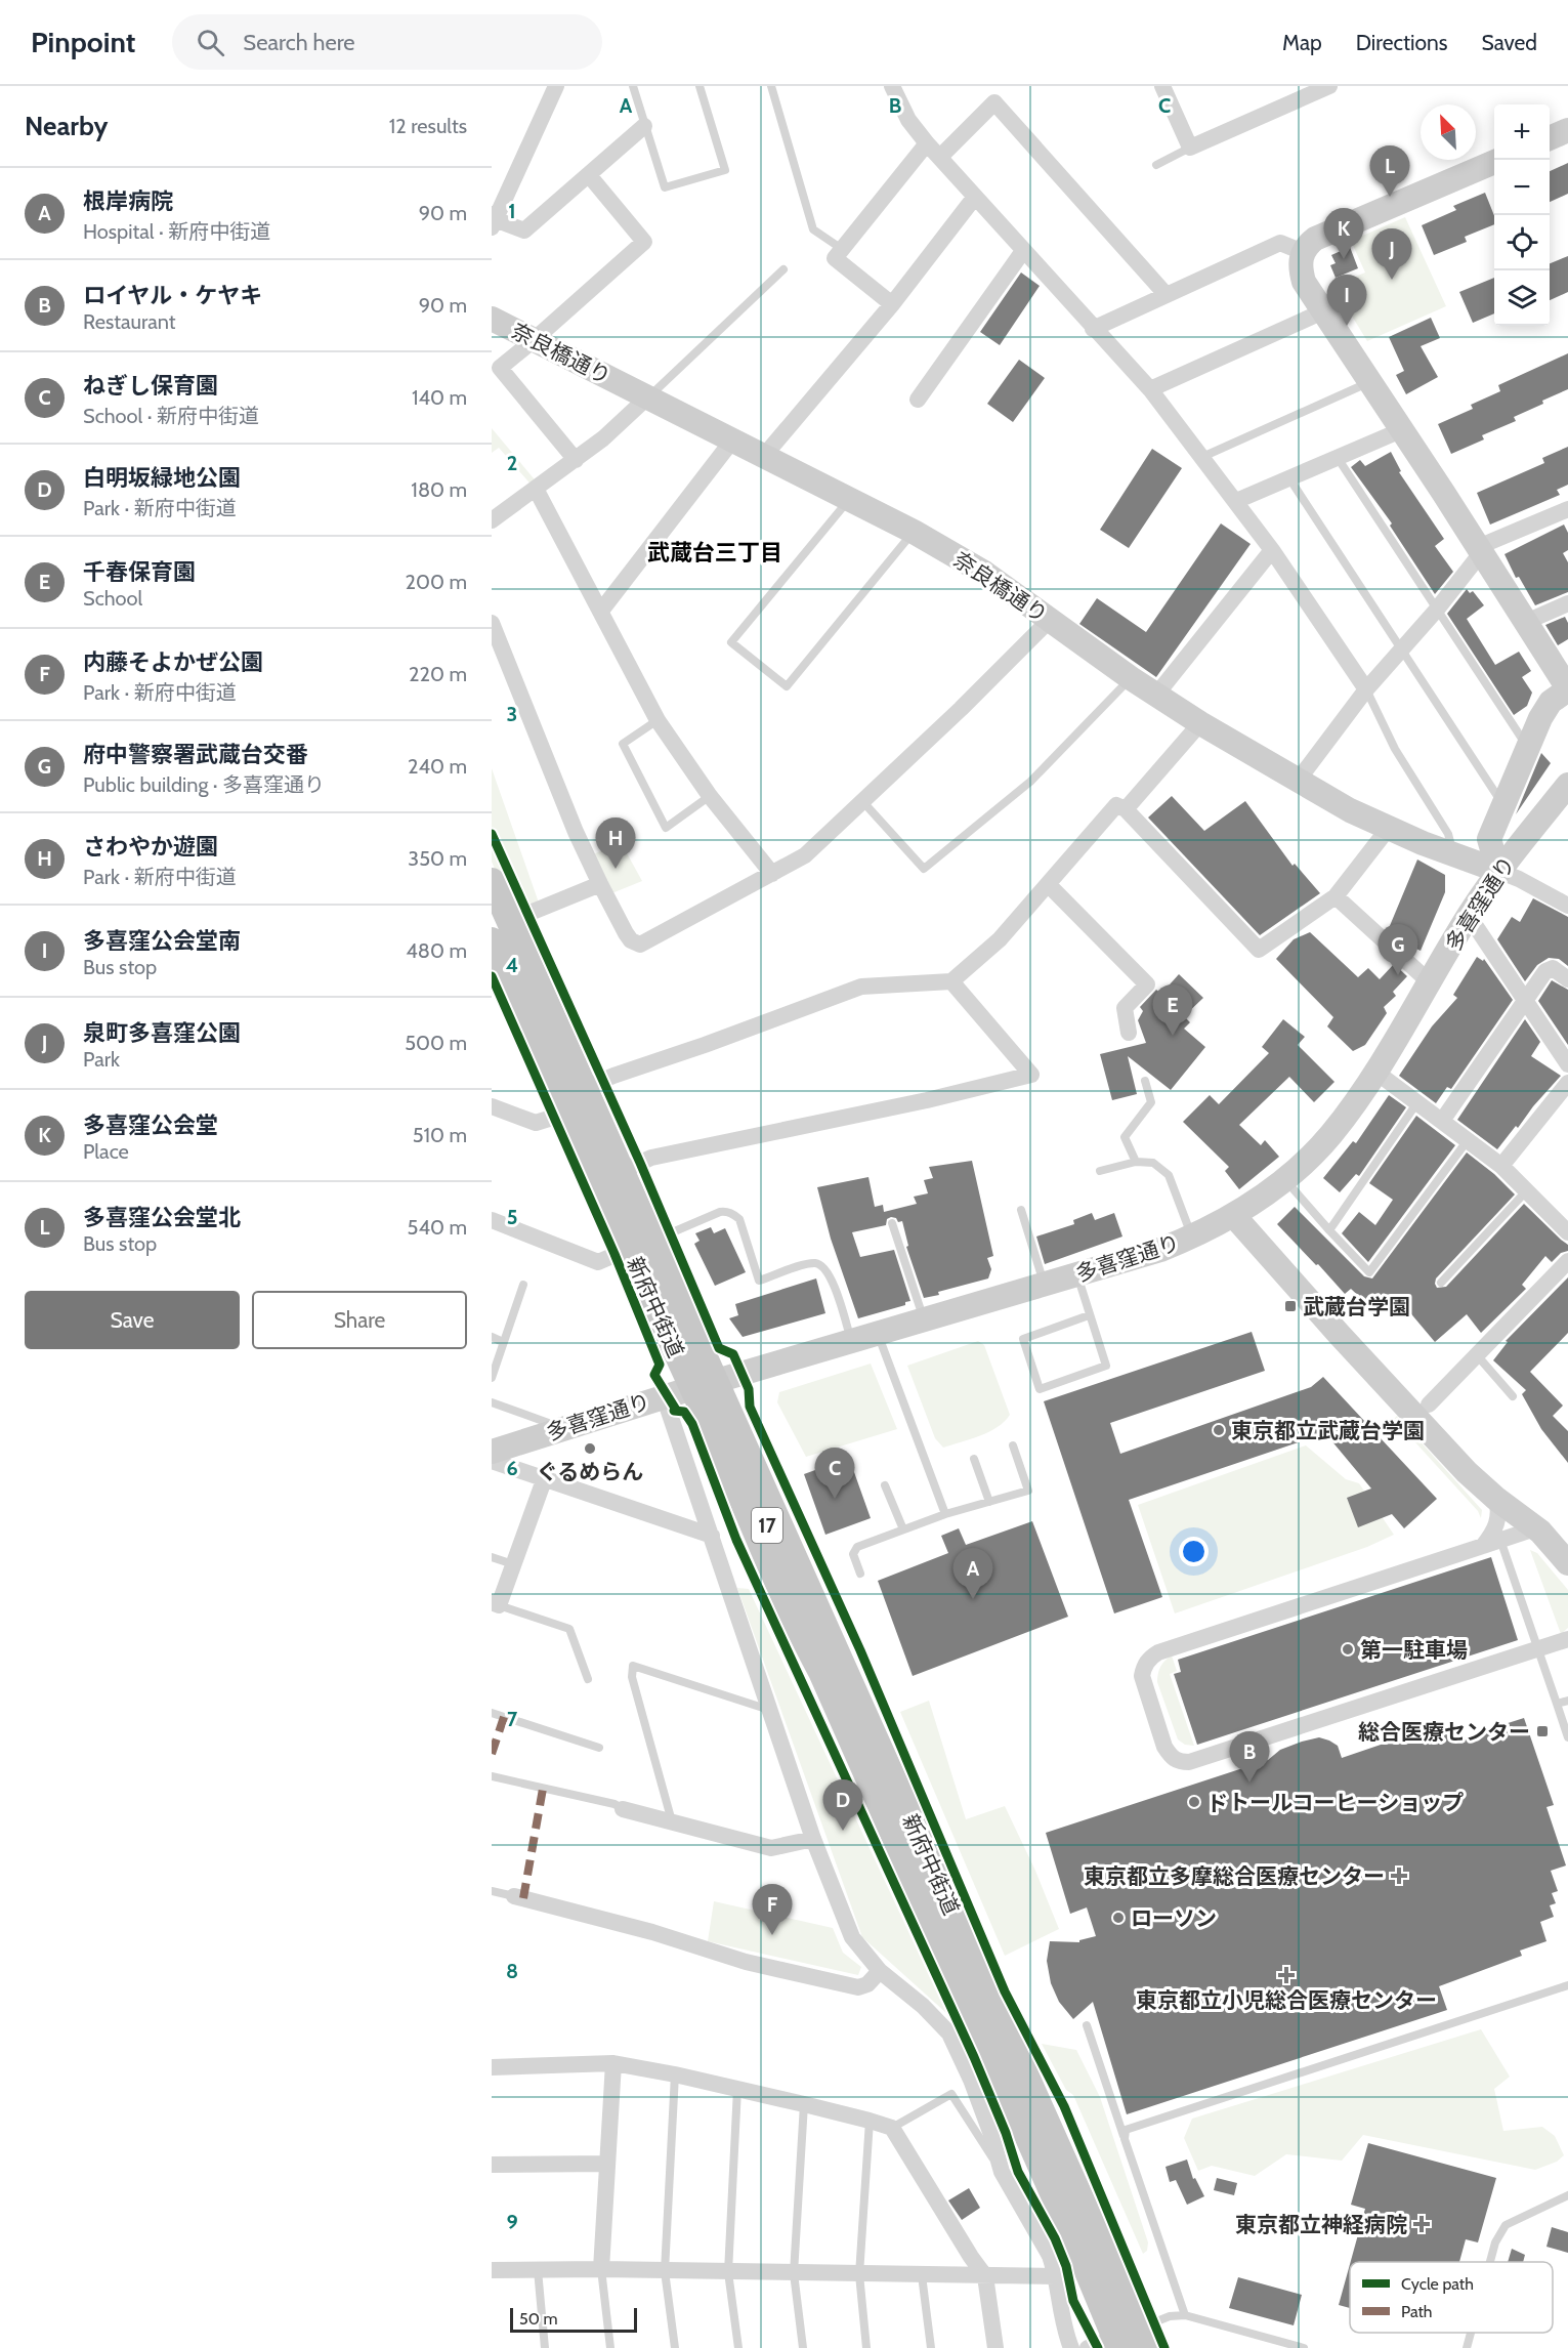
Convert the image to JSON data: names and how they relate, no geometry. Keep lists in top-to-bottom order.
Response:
{
  "streets": {
    "main road": ["新府中街道", "17"],
    "street": ["奈良橋通り", "多喜窪通り"]
  },
  "crossings": [
    ["奈良橋通り", "多喜窪通り"],
    ["多喜窪通り", "新府中街道"]
  ],
  "districts": ["武蔵台三丁目"],
  "places": {
    "transit": ["武蔵台学園", "総合医療センター"],
    "other": [
      "東京都立武蔵台学園",
      "ぐるめらん",
      "第一駐車場",
      "ドトールコーヒーショップ",
      "ローソン"
    ],
    "health": ["東京都立多摩総合医療センター", "東京都立小児総合医療センター", "東京都立神経病院"]
  },
  "legend": ["Cycle path", "Path"],
  "scale_bar": "50 m",
  "north": "top left",
  "page": {
    "header": "Pinpoint",
    "search": "Search here",
    "nav": ["Map", "Directions", "Saved"],
    "heading": ["Nearby", "12 results"],
    "map_buttons": ["+", "−"],
    "pins": [
      "L",
      "K",
      "J",
      "I",
      "H",
      "G",
      "E",
      "C",
      "A",
      "B",
      "D",
      "F"
    ],
    "list": [
      {
        "mark": "A",
        "name": "根岸病院",
        "note": "Hospital · 新府中街道",
        "value": "90 m"
      },
      {
        "mark": "B",
        "name": "ロイヤル・ケヤキ",
        "note": "Restaurant",
        "value": "90 m"
      },
      {
        "mark": "C",
        "name": "ねぎし保育園",
        "note": "School · 新府中街道",
        "value": "140 m"
      },
      {
        "mark": "D",
        "name": "白明坂緑地公園",
        "note": "Park · 新府中街道",
        "value": "180 m"
      },
      {
        "mark": "E",
        "name": "千春保育園",
        "note": "School",
        "value": "200 m"
      },
      {
        "mark": "F",
        "name": "内藤そよかぜ公園",
        "note": "Park · 新府中街道",
        "value": "220 m"
      },
      {
        "mark": "G",
        "name": "府中警察署武蔵台交番",
        "note": "Public building · 多喜窪通り",
        "value": "240 m"
      },
      {
        "mark": "H",
        "name": "さわやか遊園",
        "note": "Park · 新府中街道",
        "value": "350 m"
      },
      {
        "mark": "I",
        "name": "多喜窪公会堂南",
        "note": "Bus stop",
        "value": "480 m"
      },
      {
        "mark": "J",
        "name": "泉町多喜窪公園",
        "note": "Park",
        "value": "500 m"
      },
      {
        "mark": "K",
        "name": "多喜窪公会堂",
        "note": "Place",
        "value": "510 m"
      },
      {
        "mark": "L",
        "name": "多喜窪公会堂北",
        "note": "Bus stop",
        "value": "540 m"
      }
    ],
    "buttons": ["Save", "Share"],
    "scale": "50 m"
  },
  "grid": {
    "columns": ["A", "B", "C"],
    "rows": [
      "1",
      "2",
      "3",
      "4",
      "5",
      "6",
      "7",
      "8",
      "9"
    ]
  }
}
